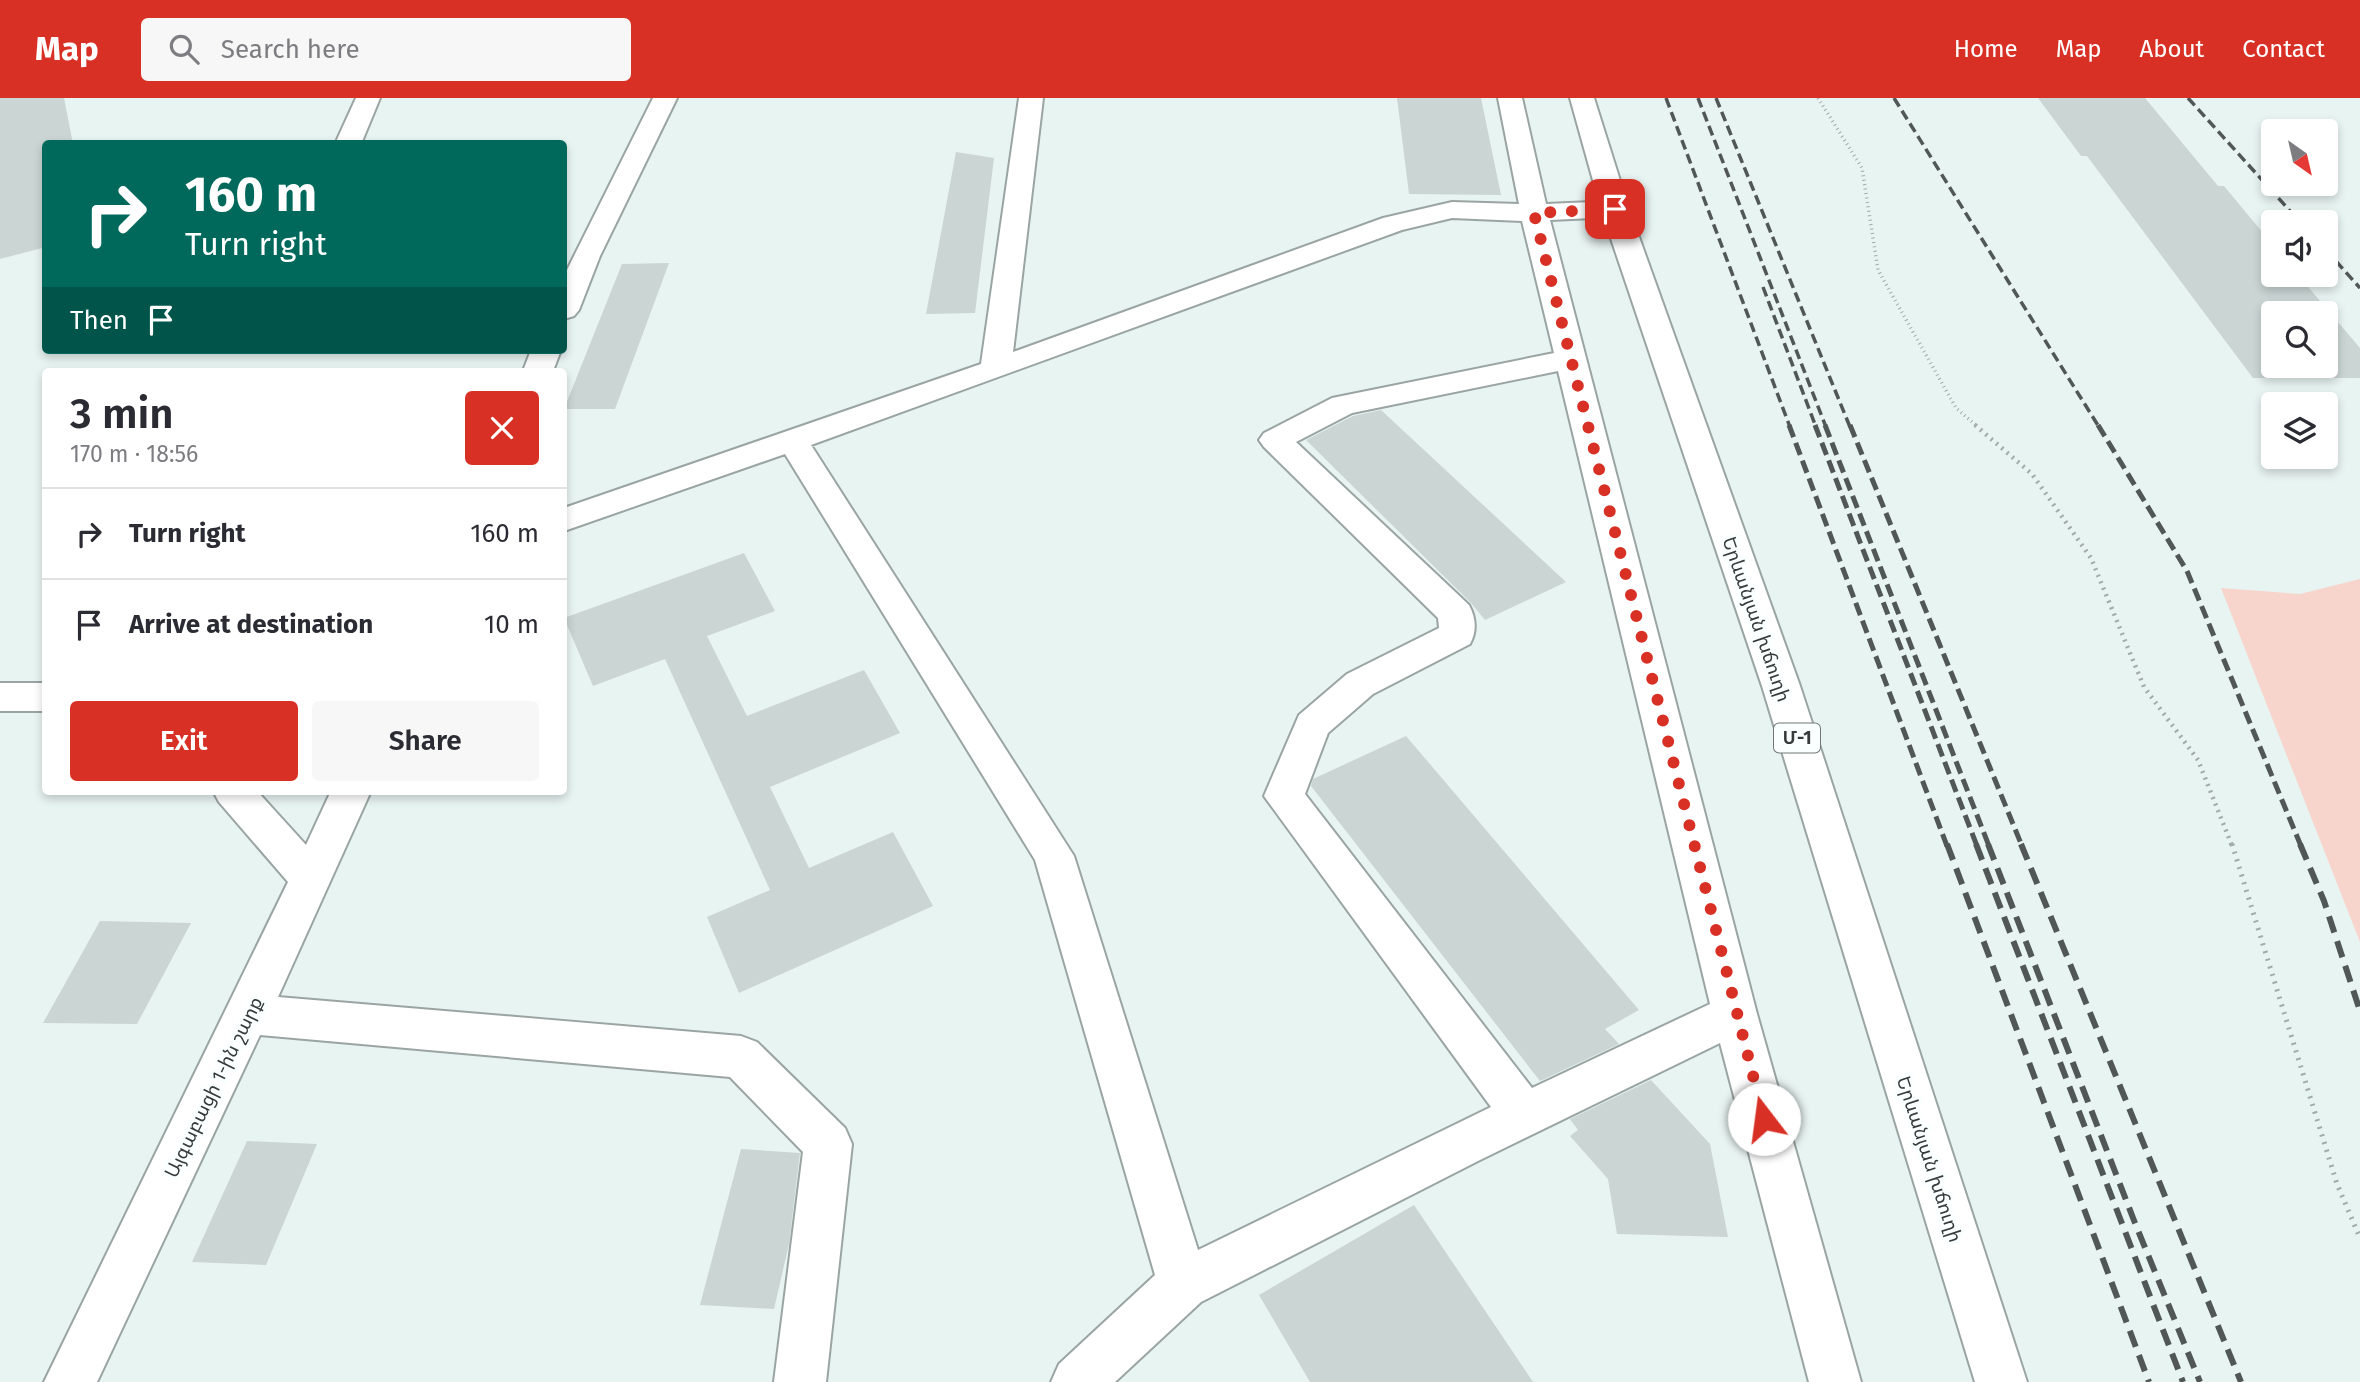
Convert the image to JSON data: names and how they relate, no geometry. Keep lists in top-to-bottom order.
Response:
{
  "streets": {
    "main road": ["Երևանյան խճուղի", "Մ-1", "Այգաբացի 1-ին շարք"]
  },
  "north": "bottom right",
  "page": {
    "header": "Map",
    "search": "Search here",
    "nav": [
      "Home",
      "Map",
      "About",
      "Contact"
    ],
    "turn": ["160 m", "Turn right"],
    "then": "Then",
    "heading": ["3 min", "170 m · 18:56"],
    "list": [
      {
        "name": "Turn right",
        "value": "160 m"
      },
      {
        "name": "Arrive at destination",
        "value": "10 m"
      }
    ],
    "buttons": ["Exit", "Share"]
  }
}
